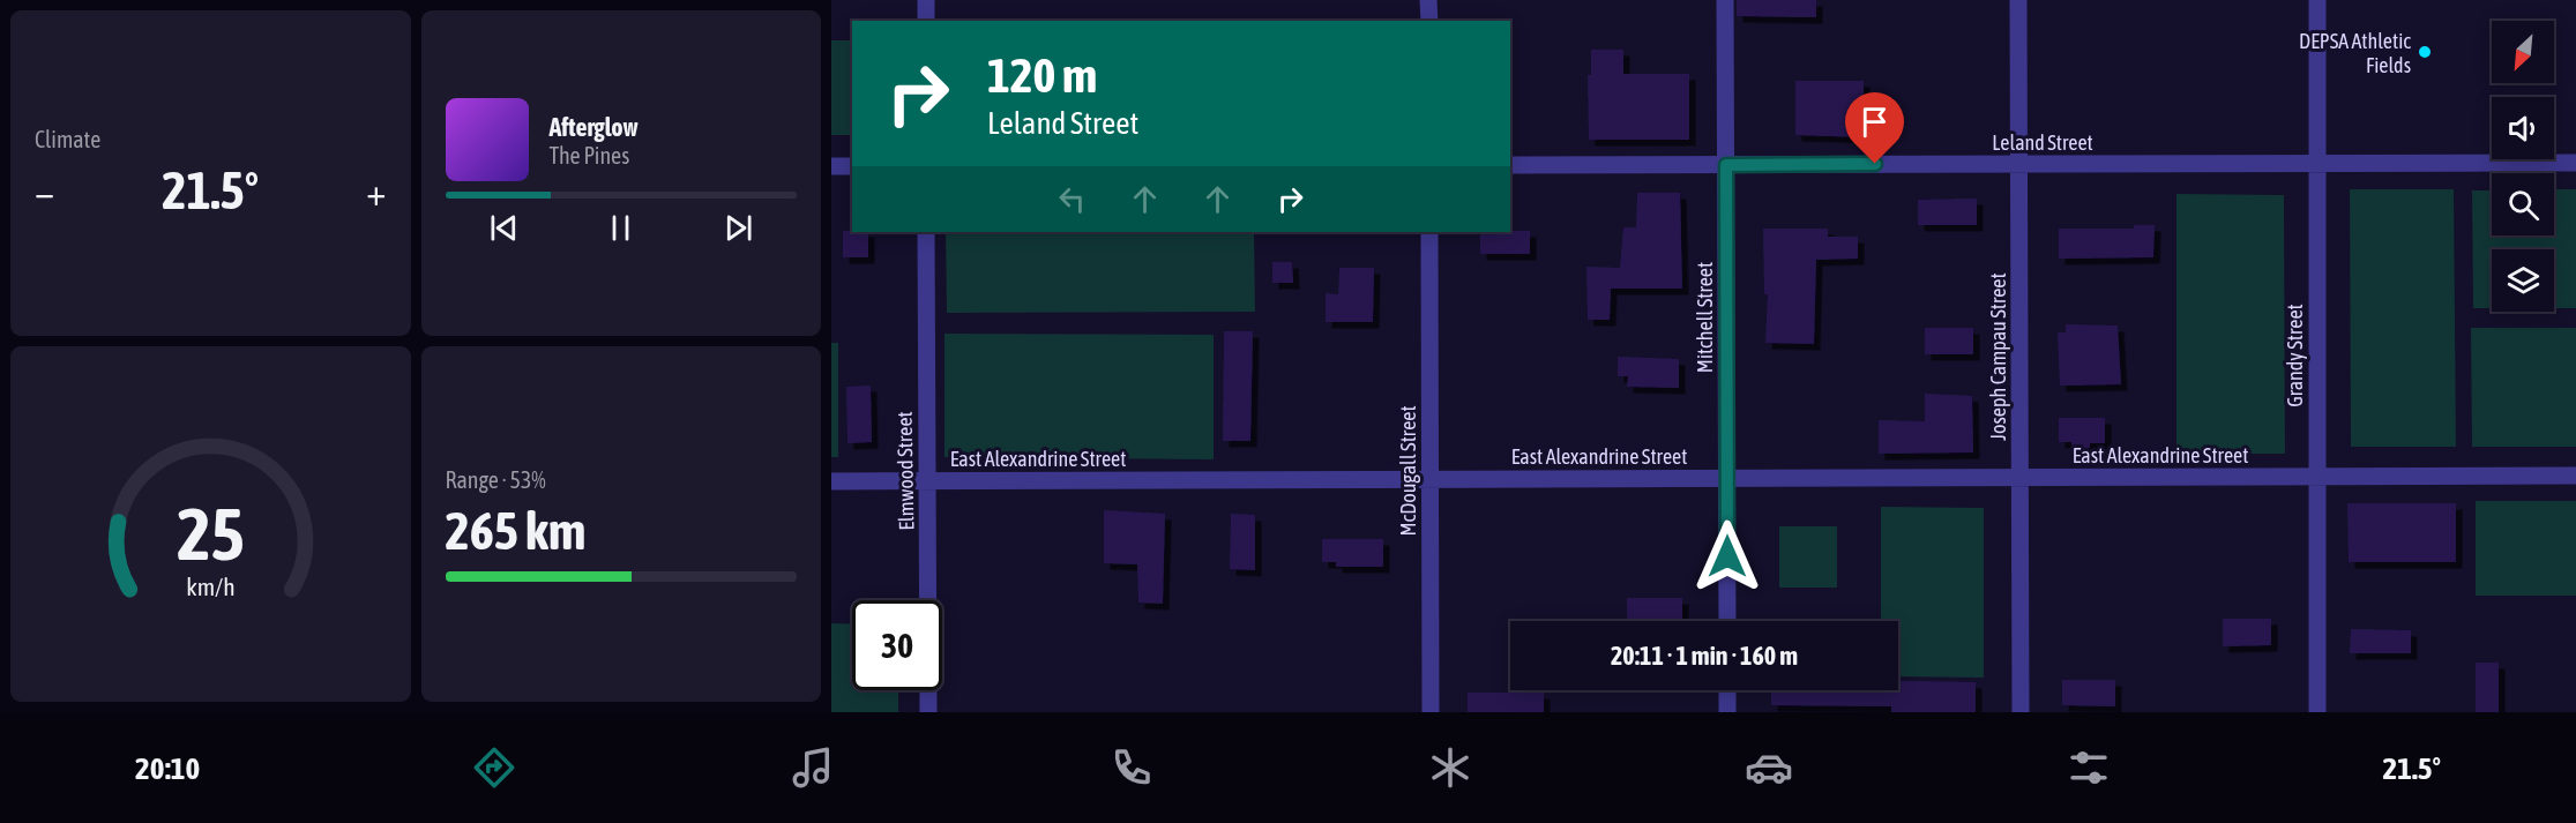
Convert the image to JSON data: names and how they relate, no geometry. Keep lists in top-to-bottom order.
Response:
{
  "streets": {
    "street": [
      "Leland Street",
      "Mitchell Street",
      "Grandy Street",
      "Joseph Campau Street",
      "East Alexandrine Street",
      "Elmwood Street",
      "McDougall Street"
    ]
  },
  "crossings": [
    ["Leland Street", "Mitchell Street"],
    ["Leland Street", "Grandy Street"],
    ["Leland Street", "Joseph Campau Street"],
    ["Mitchell Street", "East Alexandrine Street"],
    ["Grandy Street", "East Alexandrine Street"],
    ["Joseph Campau Street", "East Alexandrine Street"],
    ["East Alexandrine Street", "Elmwood Street"],
    ["East Alexandrine Street", "McDougall Street"]
  ],
  "places": ["DEPSA Athletic Fields"],
  "north": "bottom left",
  "page": {
    "tile": [
      "Climate",
      ["Range · 53%", "265 km"]
    ],
    "turn": ["120 m", "Leland Street"],
    "song": ["Afterglow", "The Pines"],
    "heat": ["−", "21.5°", "+"],
    "limit": "30",
    "trip": "20:11 · 1 min · 160 m",
    "tabs": ["20:10", "21.5°"],
    "gauge": ["25", "km/h"]
  }
}
